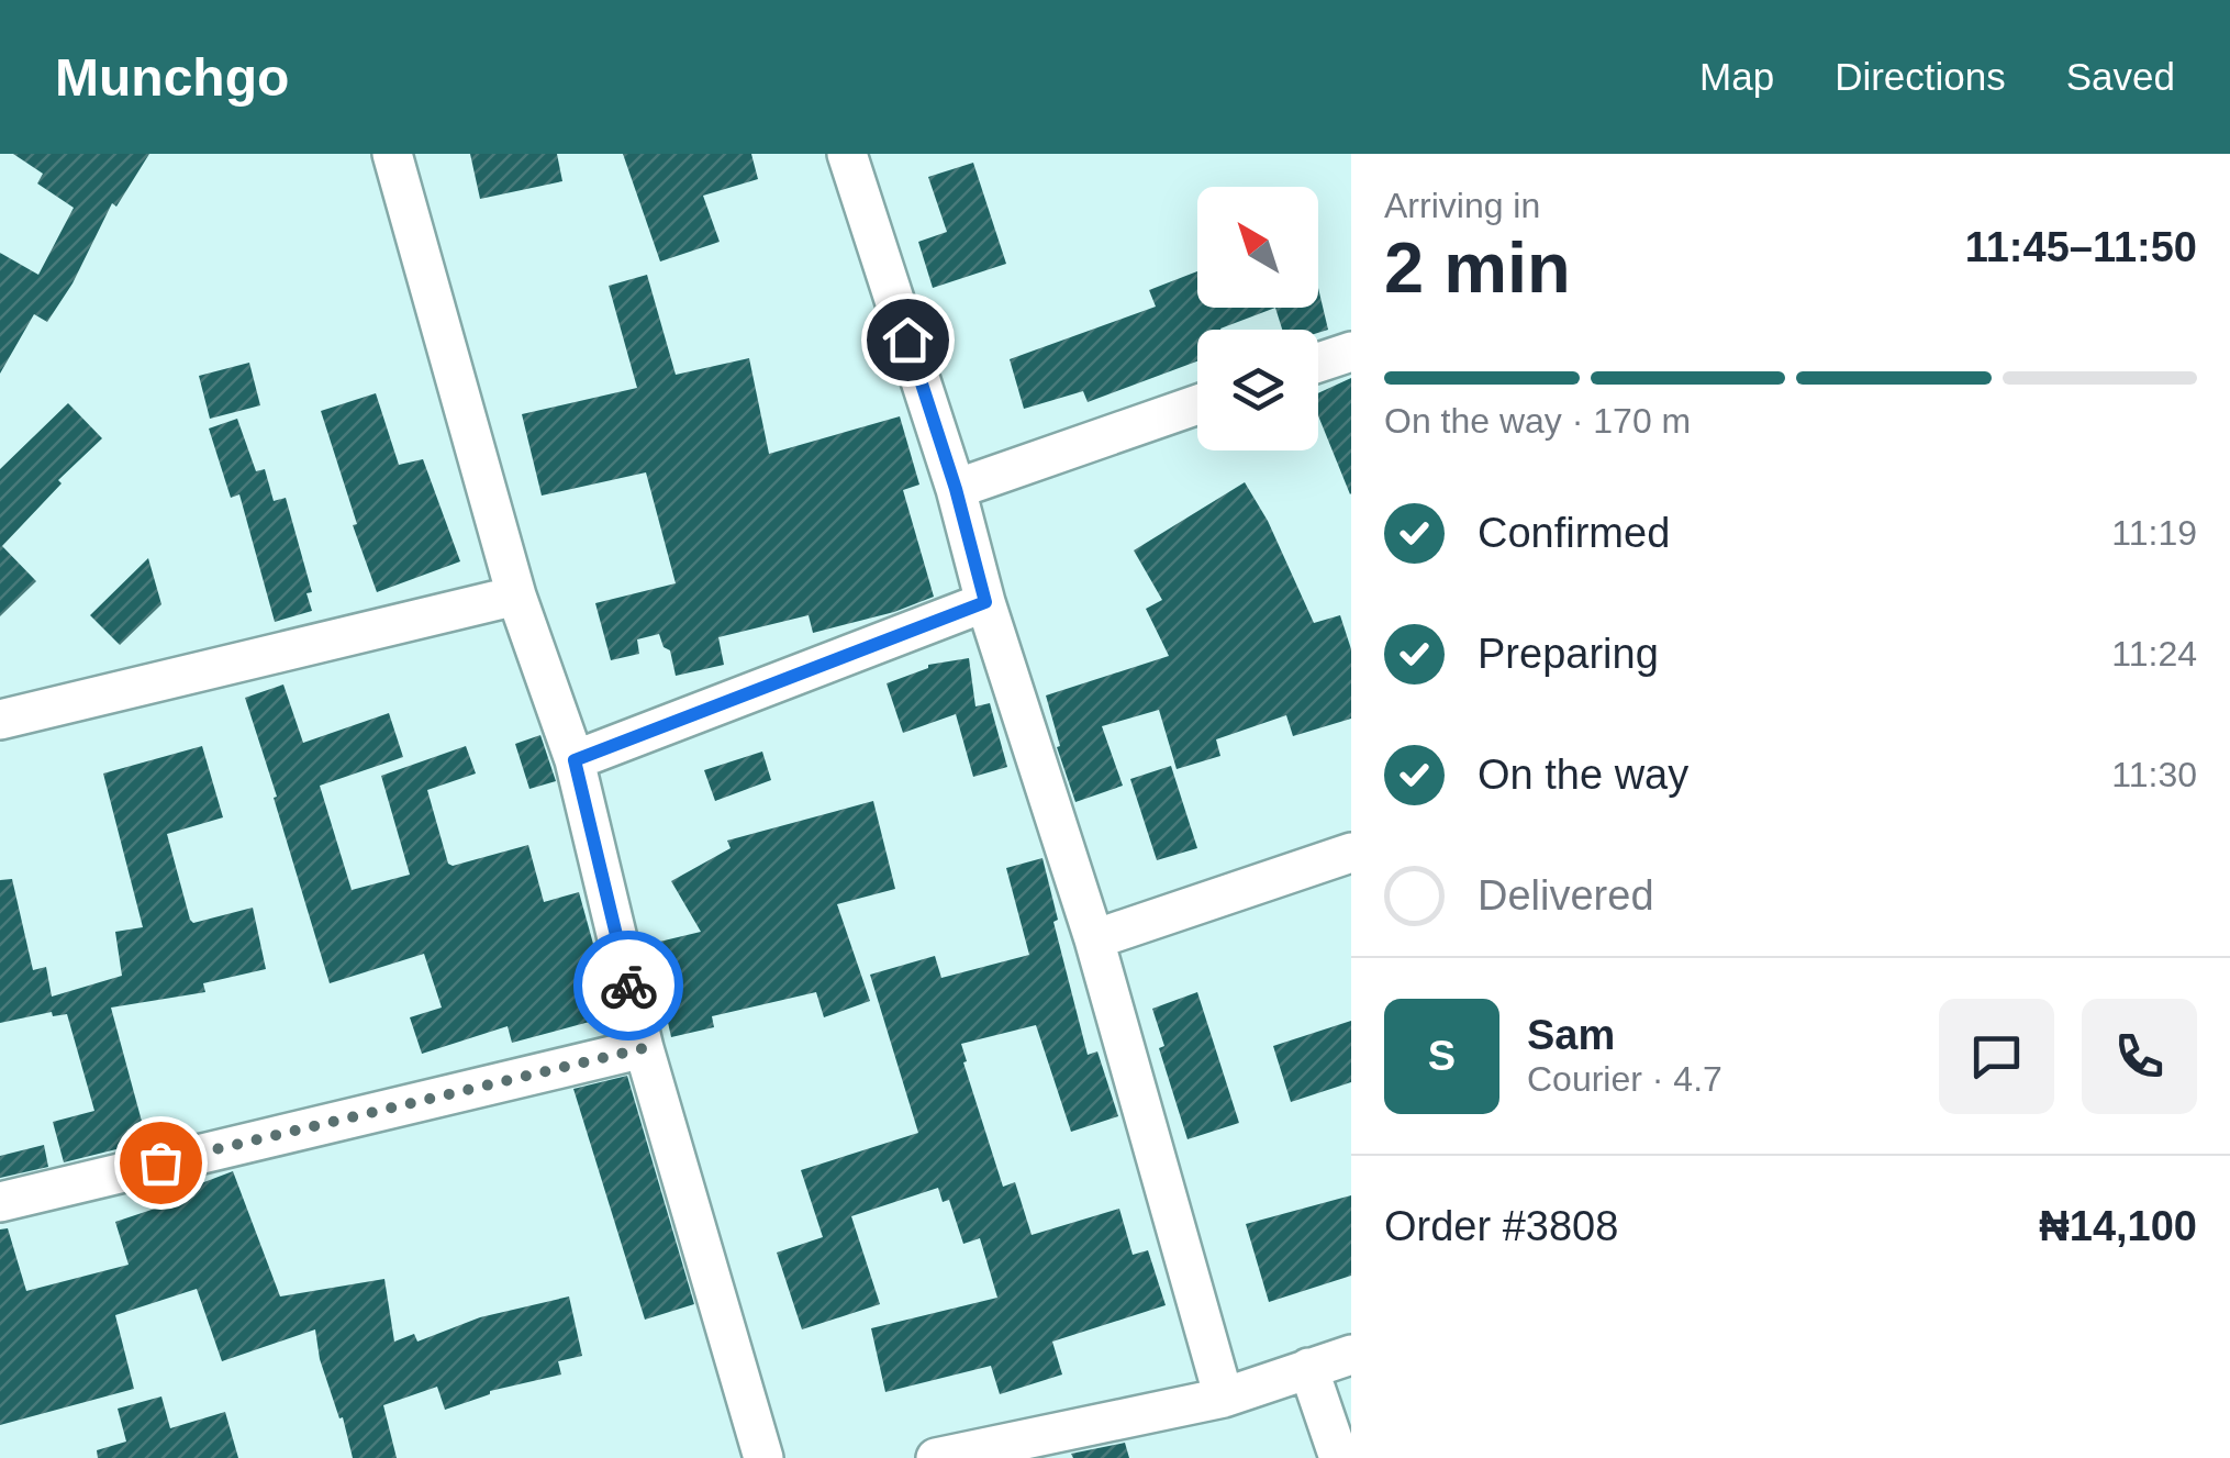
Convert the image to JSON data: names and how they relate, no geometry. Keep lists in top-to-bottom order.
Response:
{
  "north": "top left",
  "page": {
    "header": "Munchgo",
    "nav": ["Map", "Directions", "Saved"],
    "heading": ["2 min", "Arriving in", "11:45–11:50"],
    "panel": [
      "Sam",
      "Courier · 4.7",
      "Order #3808",
      "₦14,100"
    ],
    "bar": "On the way · 170 m",
    "list": [
      ["Confirmed", "11:19"],
      ["Preparing", "11:24"],
      ["On the way", "11:30"],
      "Delivered"
    ],
    "round": "S"
  }
}
